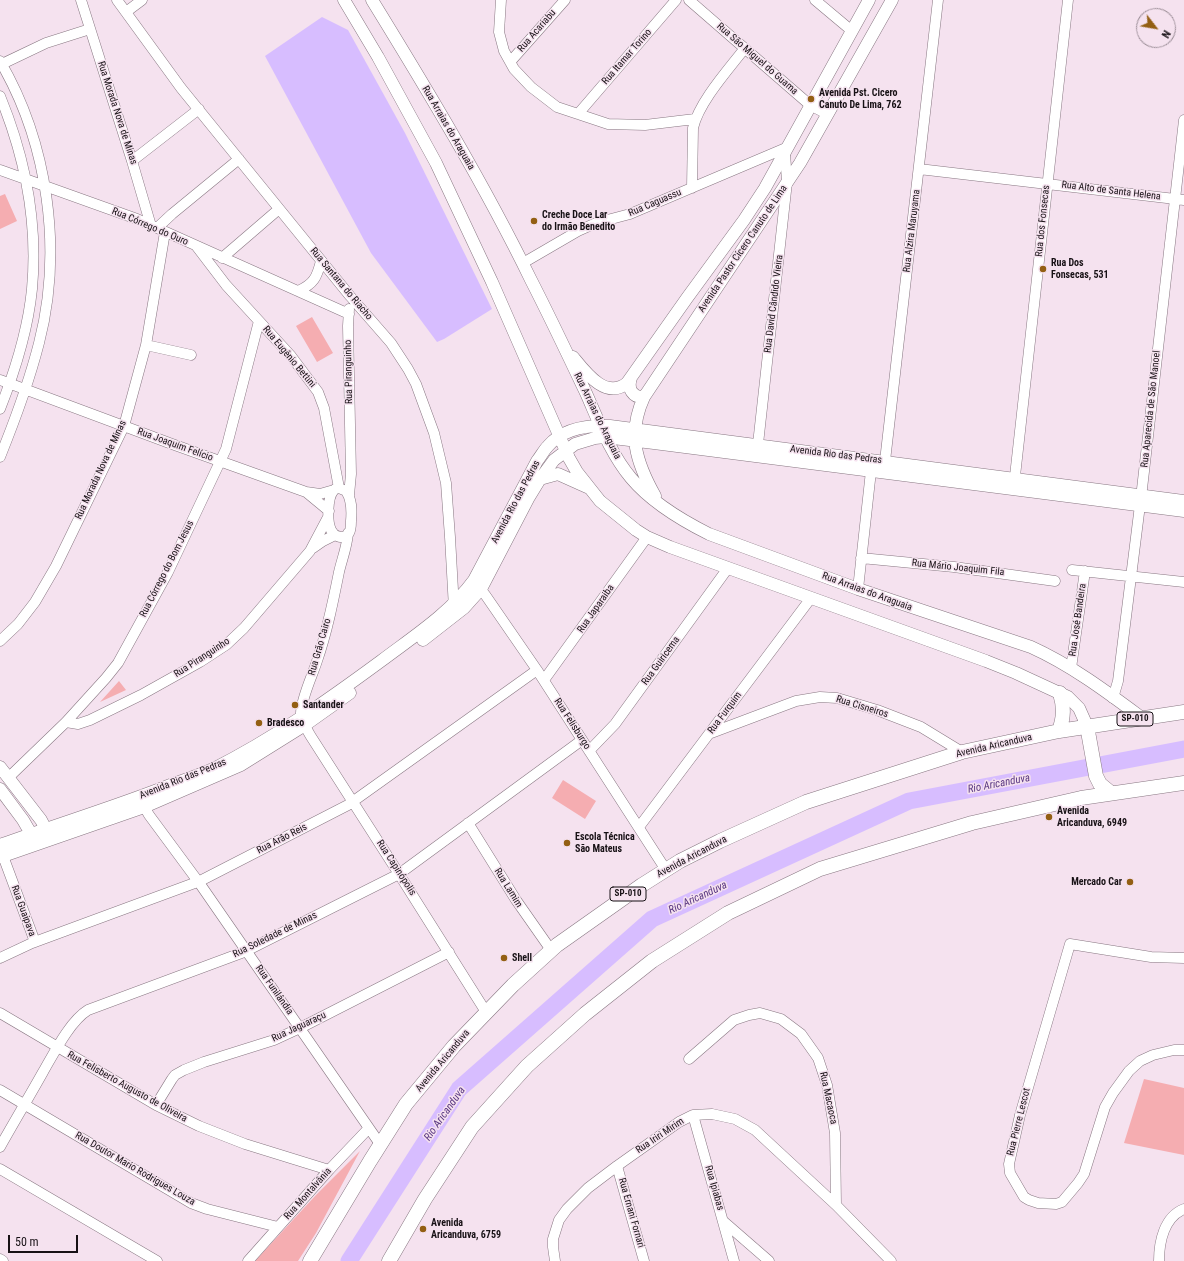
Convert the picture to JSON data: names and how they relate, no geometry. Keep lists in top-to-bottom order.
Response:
{
  "streets": {
    "highway": ["SP-010", "Avenida Aricanduva"],
    "main road": ["Rua Arraias do Araguaia", "Avenida Pastor Cícero Canuto de Lima", "Avenida Rio das Pedras"],
    "street": [
      "Rua Acariabu",
      "Rua Itamar Torino",
      "Rua São Miguel do Guama",
      "Rua Morada Nova de Minas",
      "Rua Alto de Santa Helena",
      "Rua Caguassu",
      "Rua dos Fonsecas",
      "Rua Córrego do Ouro",
      "Rua Alzira Maruyama",
      "Rua Santana do Riacho",
      "Rua David Cândido Vieira",
      "Rua Eugênio Bettini",
      "Rua Piranguinho",
      "Rua Aparecida de São Manoel",
      "Rua Joaquim Felício",
      "Rua Mário Joaquim Fila",
      "Rua Córrego do Bom Jesus",
      "Rua Japaraiba",
      "Rua José Bandeira",
      "Rua Grão Cairo",
      "Rua Guiricema",
      "Rua Cisneiros",
      "Rua Furquim",
      "Rua Felisburgo",
      "Rua Arão Reis",
      "Rua Capinópolis",
      "Rua Lamim",
      "Rua Guaipava",
      "Rua Soledade de Minas",
      "Rua Funilândia",
      "Rua Jaguaraçu",
      "Rua Felisberto Augusto de Oliveira",
      "Rua Macaoca",
      "Rua Pierre Lescot",
      "Rua Iriri Mirim",
      "Rua Doutor Mario Rodrigues Louza",
      "Rua Ipiabas",
      "Rua Montalvânia",
      "Rua Ernani Fornari"
    ]
  },
  "crossings": [
    ["Rua São Miguel do Guama", "Avenida Pastor Cícero Canuto de Lima"],
    ["Rua Morada Nova de Minas", "Rua Córrego do Ouro"],
    ["Rua Morada Nova de Minas", "Rua Joaquim Felício"],
    ["Rua Arraias do Araguaia", "Rua Caguassu"],
    ["Rua Arraias do Araguaia", "Avenida Pastor Cícero Canuto de Lima"],
    ["Rua Arraias do Araguaia", "Rua Aparecida de São Manoel"],
    ["Rua Arraias do Araguaia", "Avenida Rio das Pedras"],
    ["Rua Arraias do Araguaia", "Rua José Bandeira"],
    ["Rua Arraias do Araguaia", "Avenida Aricanduva"],
    ["Rua Alto de Santa Helena", "Rua dos Fonsecas"],
    ["Rua Alto de Santa Helena", "Rua Alzira Maruyama"],
    ["Rua Alto de Santa Helena", "Rua Aparecida de São Manoel"],
    ["Rua Caguassu", "Avenida Pastor Cícero Canuto de Lima"],
    ["Rua Caguassu", "Rua David Cândido Vieira"],
    ["Rua dos Fonsecas", "Avenida Rio das Pedras"],
    ["Rua Córrego do Ouro", "Rua Eugênio Bettini"],
    ["Rua Córrego do Ouro", "Rua Piranguinho"],
    ["Rua Alzira Maruyama", "Avenida Rio das Pedras"],
    ["Avenida Pastor Cícero Canuto de Lima", "Rua David Cândido Vieira"],
    ["Avenida Pastor Cícero Canuto de Lima", "Avenida Rio das Pedras"],
    ["Rua Santana do Riacho", "Rua Piranguinho"],
    ["Rua Santana do Riacho", "Avenida Rio das Pedras"],
    ["Rua David Cândido Vieira", "Avenida Rio das Pedras"],
    ["Rua Eugênio Bettini", "Rua Piranguinho"],
    ["Rua Eugênio Bettini", "Rua Joaquim Felício"],
    ["Rua Eugênio Bettini", "Rua Córrego do Bom Jesus"],
    ["Rua Piranguinho", "Rua Joaquim Felício"],
    ["Rua Piranguinho", "Rua Córrego do Bom Jesus"],
    ["Rua Piranguinho", "Rua Grão Cairo"],
    ["Rua Aparecida de São Manoel", "Avenida Rio das Pedras"],
    ["Rua Joaquim Felício", "Rua Córrego do Bom Jesus"],
    ["Rua Joaquim Felício", "Rua Grão Cairo"],
    ["Avenida Rio das Pedras", "Rua Grão Cairo"],
    ["Avenida Rio das Pedras", "Rua Felisburgo"],
    ["Avenida Rio das Pedras", "Rua Capinópolis"],
    ["Avenida Rio das Pedras", "Rua Guaipava"],
    ["Avenida Rio das Pedras", "Rua Funilândia"],
    ["Rua Japaraiba", "Rua Felisburgo"],
    ["Rua Grão Cairo", "Rua Capinópolis"],
    ["Rua Guiricema", "Rua Felisburgo"],
    ["Rua Cisneiros", "Rua Furquim"],
    ["Rua Cisneiros", "Avenida Aricanduva"],
    ["Rua Furquim", "Rua Felisburgo"],
    ["Rua Felisburgo", "Avenida Aricanduva"],
    ["Rua Felisburgo", "Rua Arão Reis"],
    ["Rua Felisburgo", "Rua Soledade de Minas"],
    ["Avenida Aricanduva", "Rua Capinópolis"],
    ["Avenida Aricanduva", "Rua Lamim"],
    ["Avenida Aricanduva", "Rua Funilândia"],
    ["Rua Arão Reis", "Rua Capinópolis"],
    ["Rua Arão Reis", "Rua Guaipava"],
    ["Rua Arão Reis", "Rua Funilândia"],
    ["Rua Capinópolis", "Rua Soledade de Minas"],
    ["Rua Capinópolis", "Rua Jaguaraçu"],
    ["Rua Lamim", "Rua Soledade de Minas"],
    ["Rua Soledade de Minas", "Rua Funilândia"],
    ["Rua Soledade de Minas", "Rua Felisberto Augusto de Oliveira"],
    ["Rua Soledade de Minas", "Rua Doutor Mario Rodrigues Louza"],
    ["Rua Funilândia", "Rua Jaguaraçu"],
    ["Rua Funilândia", "Rua Montalvânia"],
    ["Rua Jaguaraçu", "Rua Felisberto Augusto de Oliveira"],
    ["Rua Felisberto Augusto de Oliveira", "Rua Montalvânia"],
    ["Rua Macaoca", "Rua Iriri Mirim"],
    ["Rua Iriri Mirim", "Rua Ipiabas"],
    ["Rua Iriri Mirim", "Rua Ernani Fornari"],
    ["Rua Doutor Mario Rodrigues Louza", "Rua Montalvânia"]
  ],
  "water": ["Rio Aricanduva"],
  "places": [
    "Avenida Pst. Cicero Canuto De Lima, 762",
    "Creche Doce Lar do Irmão Benedito",
    "Rua Dos Fonsecas, 531",
    "Santander",
    "Bradesco",
    "Avenida Aricanduva, 6949",
    "Escola Técnica São Mateus",
    "Mercado Car",
    "Shell",
    "Avenida Aricanduva, 6759"
  ],
  "scale_bar": "50 m",
  "north": "bottom right"
}
